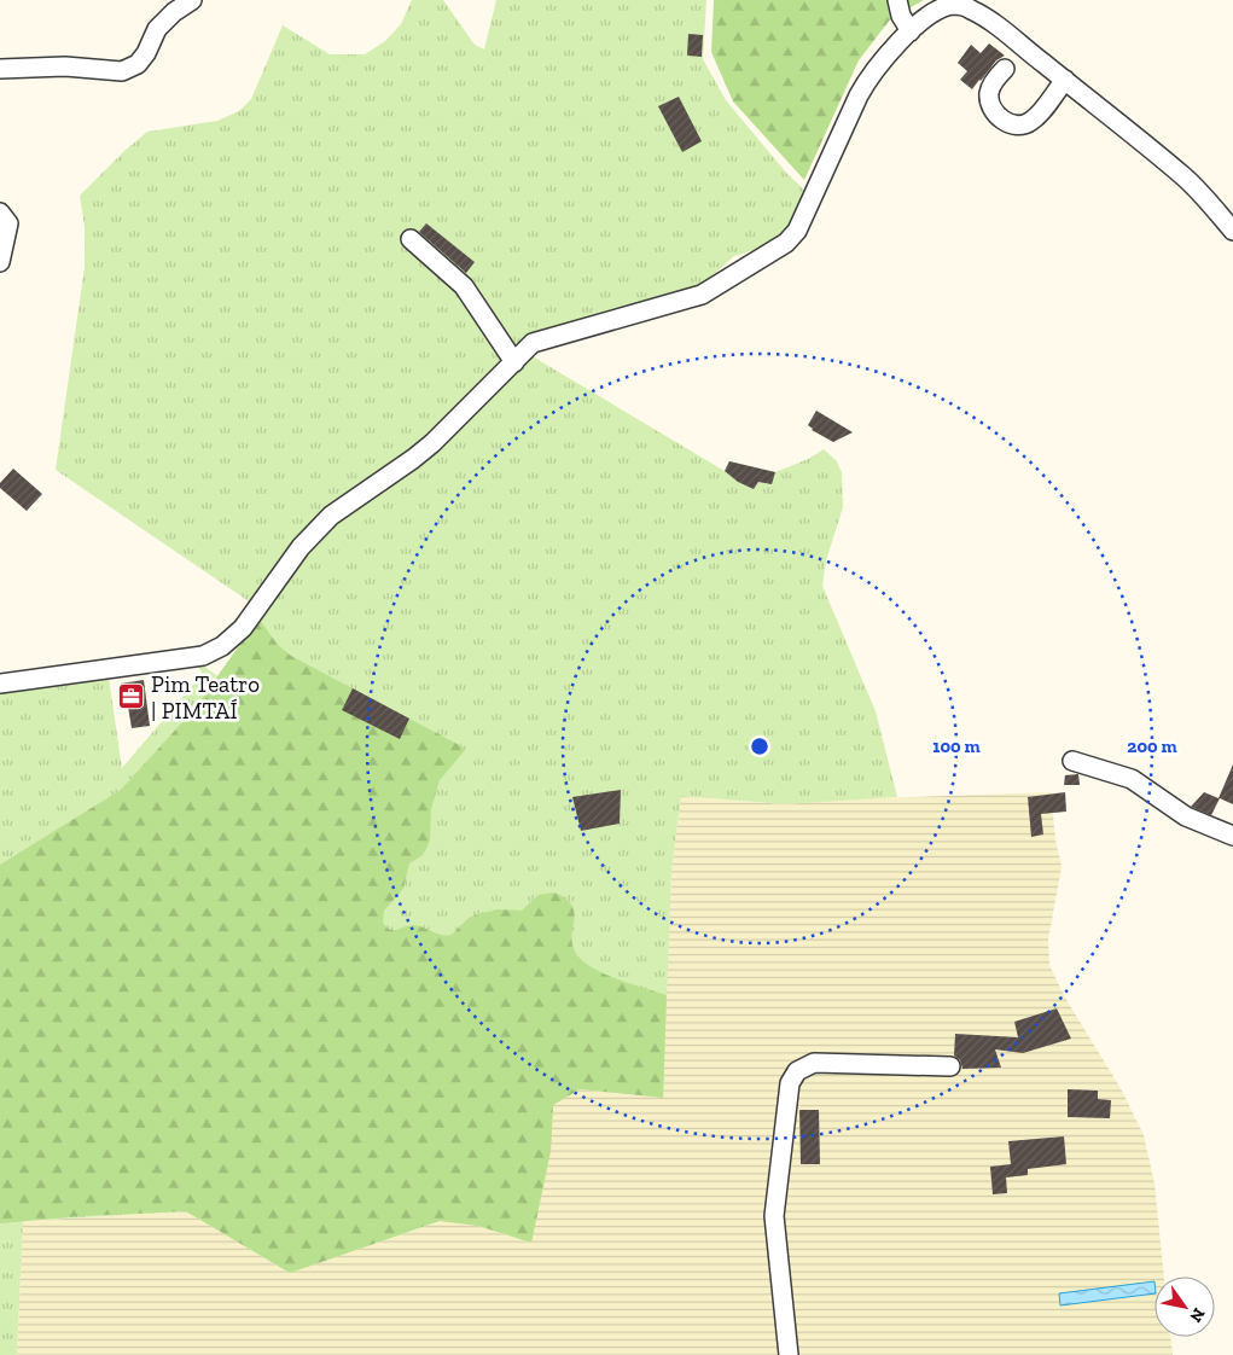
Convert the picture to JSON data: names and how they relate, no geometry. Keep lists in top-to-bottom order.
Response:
{
  "places": {
    "office": ["Pim Teatro | PIMTAÍ"]
  },
  "north": "bottom right",
  "rings": ["100 m", "200 m"]
}
